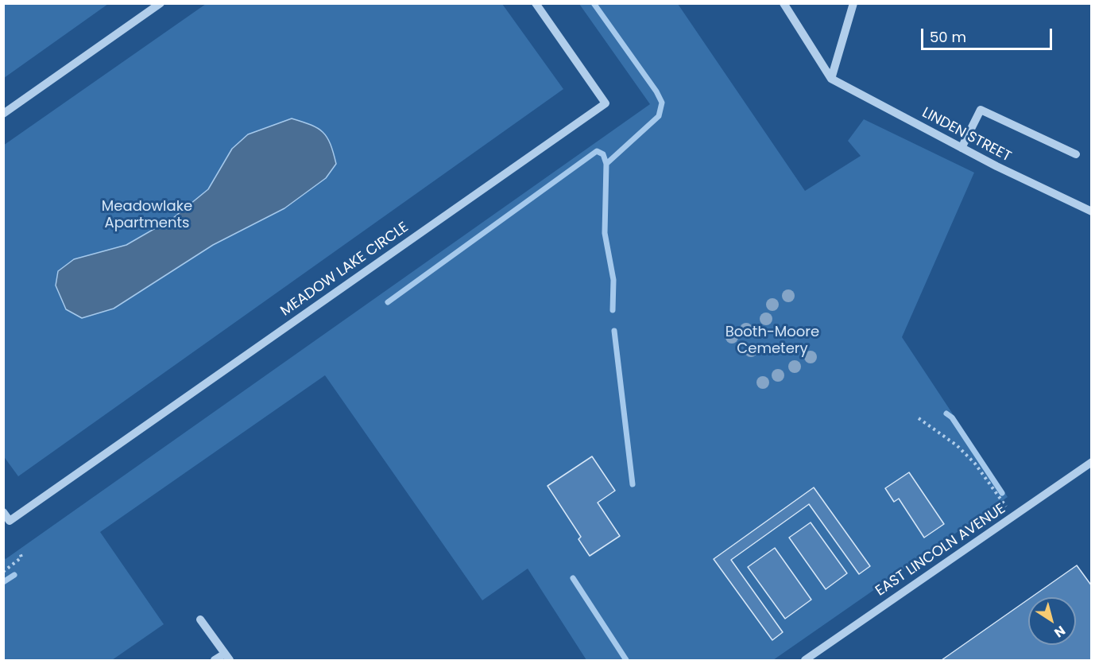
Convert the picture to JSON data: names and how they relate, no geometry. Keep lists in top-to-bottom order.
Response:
{
  "streets": {
    "street": ["LINDEN STREET", "MEADOW LAKE CIRCLE", "EAST LINCOLN AVENUE"]
  },
  "parks": ["Meadowlake Apartments", "Booth-Moore Cemetery"],
  "scale_bar": "50 m",
  "north": "bottom right"
}
